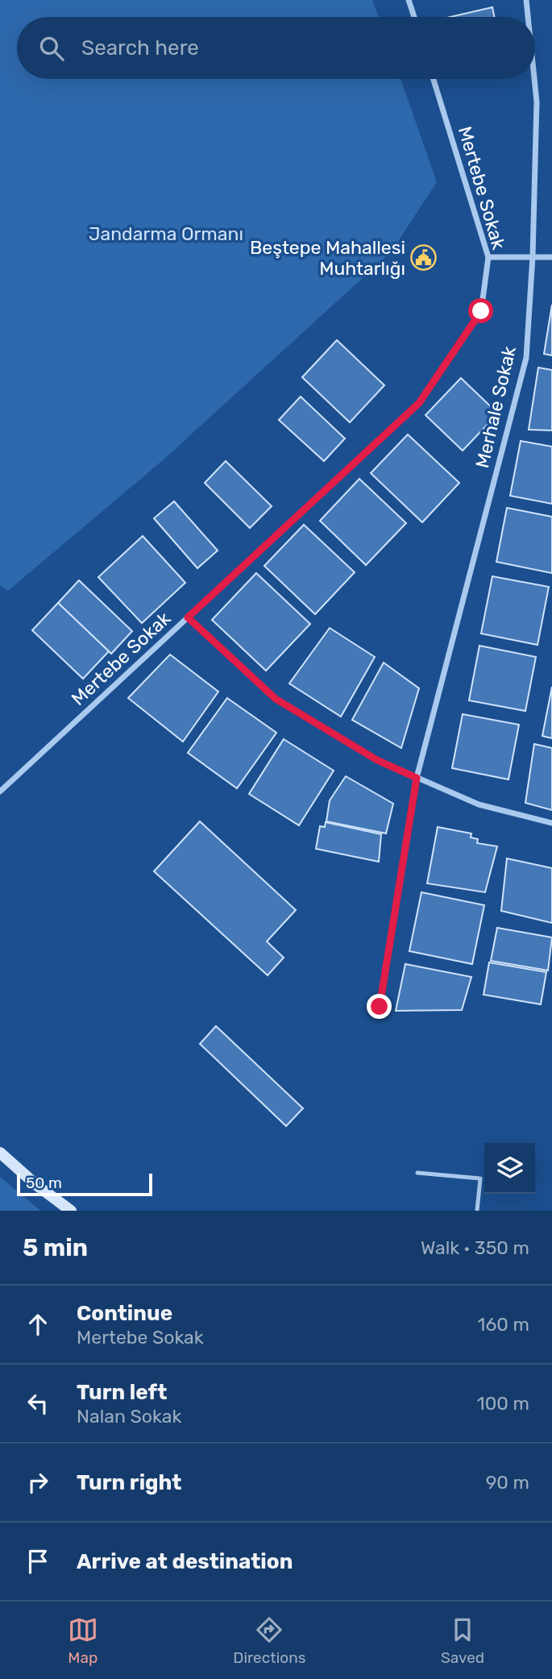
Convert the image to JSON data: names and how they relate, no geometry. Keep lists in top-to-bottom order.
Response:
{
  "streets": {
    "street": ["Mertebe Sokak", "Merhale Sokak"]
  },
  "parks": ["Jandarma Ormanı"],
  "places": {
    "public building": ["Beştepe Mahallesi Muhtarlığı"]
  },
  "scale_bar": "50 m",
  "page": {
    "search": "Search here",
    "scale": "50 m",
    "heading": ["5 min", "Walk · 350 m"],
    "list": [
      ["Continue", "Mertebe Sokak", "160 m"],
      ["Turn left", "Nalan Sokak", "100 m"],
      ["Turn right", "90 m"],
      "Arrive at destination"
    ],
    "nav": ["Map", "Directions", "Saved"]
  }
}
